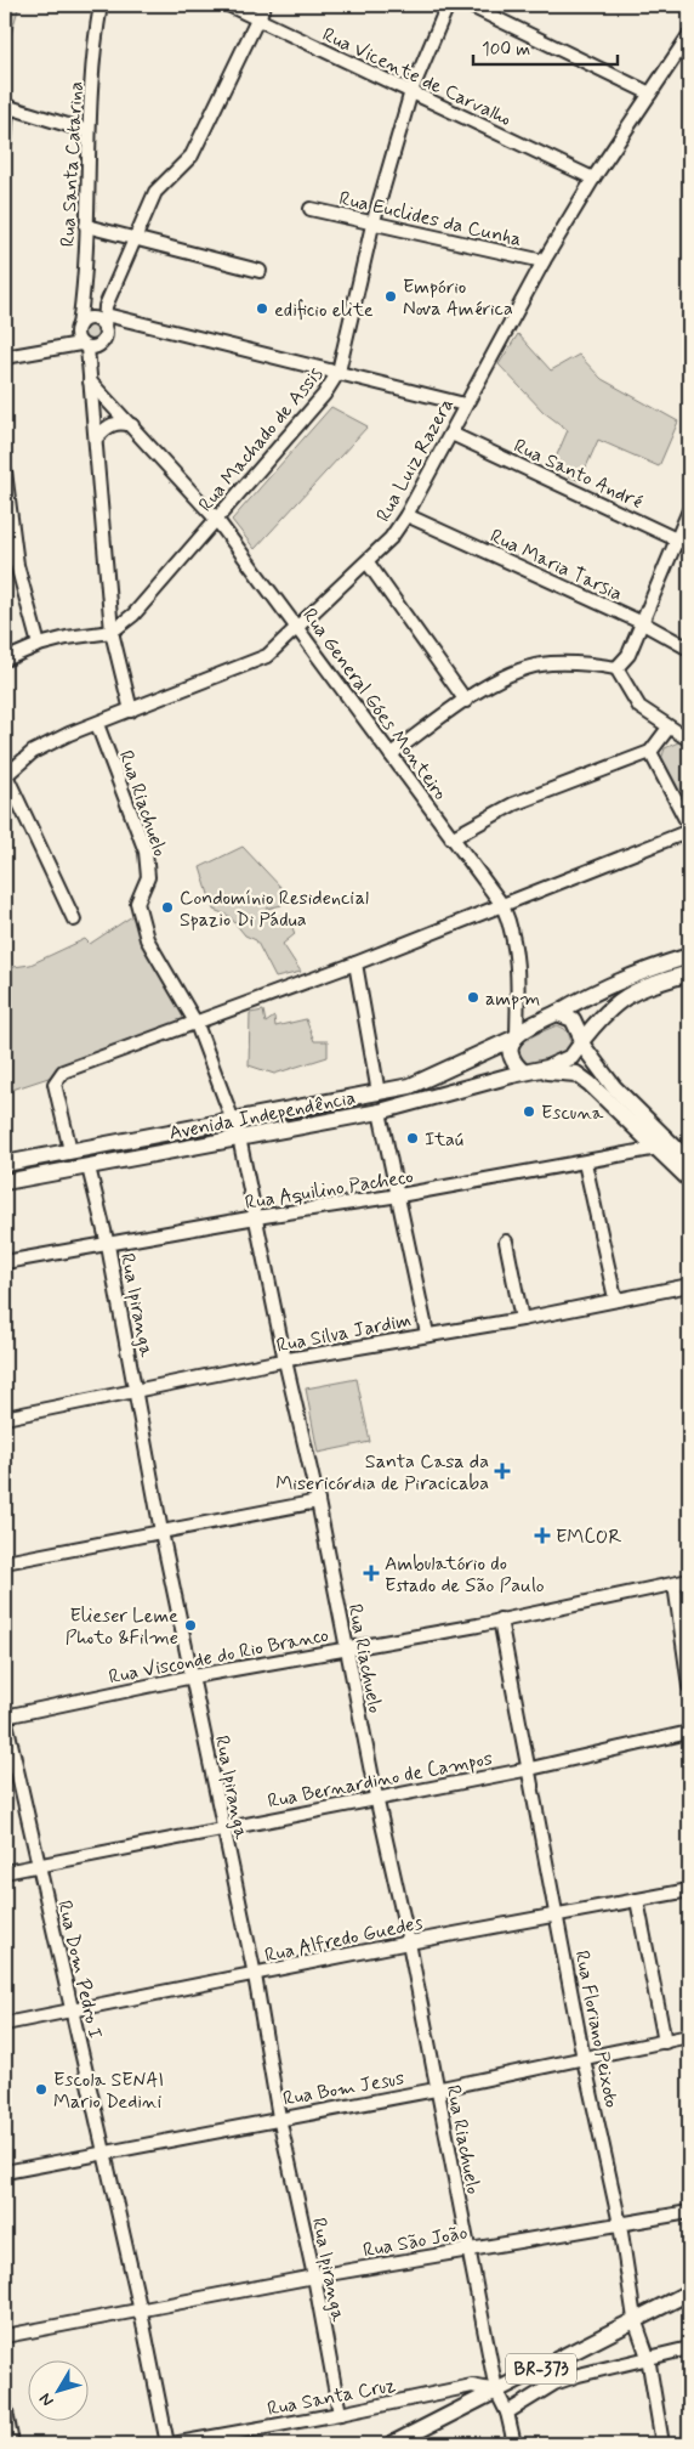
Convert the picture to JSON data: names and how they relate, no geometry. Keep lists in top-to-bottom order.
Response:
{
  "streets": {
    "main road": ["Avenida Independência", "BR-373"],
    "street": [
      "Rua Vicente de Carvalho",
      "Rua Santa Catarina",
      "Rua Euclides da Cunha",
      "Rua Machado de Assis",
      "Rua Luiz Razera",
      "Rua Santo André",
      "Rua Maria Tarsia",
      "Rua General Góes Monteiro",
      "Rua Riachuelo",
      "Rua Aquilino Pacheco",
      "Rua Ipiranga",
      "Rua Silva Jardim",
      "Rua Visconde do Rio Branco",
      "Rua Bernardino de Campos",
      "Rua Alfredo Guedes",
      "Rua Dom Pedro I",
      "Rua Floriano Peixoto",
      "Rua Bom Jesus",
      "Rua São João",
      "Rua Santa Cruz"
    ]
  },
  "crossings": [
    ["Rua Vicente de Carvalho", "Rua Machado de Assis"],
    ["Rua Vicente de Carvalho", "Rua Luiz Razera"],
    ["Rua Euclides da Cunha", "Rua Machado de Assis"],
    ["Rua Euclides da Cunha", "Rua Luiz Razera"],
    ["Rua Machado de Assis", "Rua General Góes Monteiro"],
    ["Rua Luiz Razera", "Rua Santo André"],
    ["Rua Luiz Razera", "Rua Maria Tarsia"],
    ["Rua Luiz Razera", "Rua General Góes Monteiro"],
    ["Rua Luiz Razera", "Rua Riachuelo"],
    ["Rua General Góes Monteiro", "Avenida Independência"],
    ["Rua Riachuelo", "Avenida Independência"],
    ["Rua Riachuelo", "Rua Aquilino Pacheco"],
    ["Rua Riachuelo", "Rua Silva Jardim"],
    ["Rua Riachuelo", "Rua Visconde do Rio Branco"],
    ["Rua Riachuelo", "Rua Bernardino de Campos"],
    ["Rua Riachuelo", "Rua Alfredo Guedes"],
    ["Rua Riachuelo", "Rua Bom Jesus"],
    ["Rua Riachuelo", "Rua São João"],
    ["Rua Riachuelo", "BR-373"],
    ["Rua Riachuelo", "Rua Santa Cruz"],
    ["Avenida Independência", "Rua Aquilino Pacheco"],
    ["Avenida Independência", "Rua Ipiranga"],
    ["Rua Aquilino Pacheco", "Rua Ipiranga"],
    ["Rua Ipiranga", "Rua Silva Jardim"],
    ["Rua Ipiranga", "Rua Visconde do Rio Branco"],
    ["Rua Ipiranga", "Rua Bernardino de Campos"],
    ["Rua Ipiranga", "Rua Alfredo Guedes"],
    ["Rua Ipiranga", "Rua Bom Jesus"],
    ["Rua Ipiranga", "Rua São João"],
    ["Rua Ipiranga", "Rua Santa Cruz"],
    ["Rua Visconde do Rio Branco", "Rua Dom Pedro I"],
    ["Rua Visconde do Rio Branco", "Rua Floriano Peixoto"],
    ["Rua Bernardino de Campos", "Rua Dom Pedro I"],
    ["Rua Bernardino de Campos", "Rua Floriano Peixoto"],
    ["Rua Alfredo Guedes", "Rua Dom Pedro I"],
    ["Rua Alfredo Guedes", "Rua Floriano Peixoto"],
    ["Rua Dom Pedro I", "Rua Bom Jesus"],
    ["Rua Dom Pedro I", "Rua São João"],
    ["Rua Floriano Peixoto", "Rua Bom Jesus"],
    ["Rua Floriano Peixoto", "Rua São João"],
    ["Rua Floriano Peixoto", "BR-373"],
    ["BR-373", "Rua Santa Cruz"]
  ],
  "places": {
    "other": [
      "Empório Nova América",
      "edificio elite",
      "Condomínio Residencial Spazio Di Pádua",
      "ampm",
      "Escuna",
      "Itaú",
      "Elieser Leme Photo &Filme",
      "Escola SENAI Mario Dedini"
    ],
    "health": ["Santa Casa da Misericórdia de Piracicaba", "EMCOR", "Ambulatório do Estado de São Paulo"]
  },
  "scale_bar": "100 m",
  "north": "bottom left"
}
